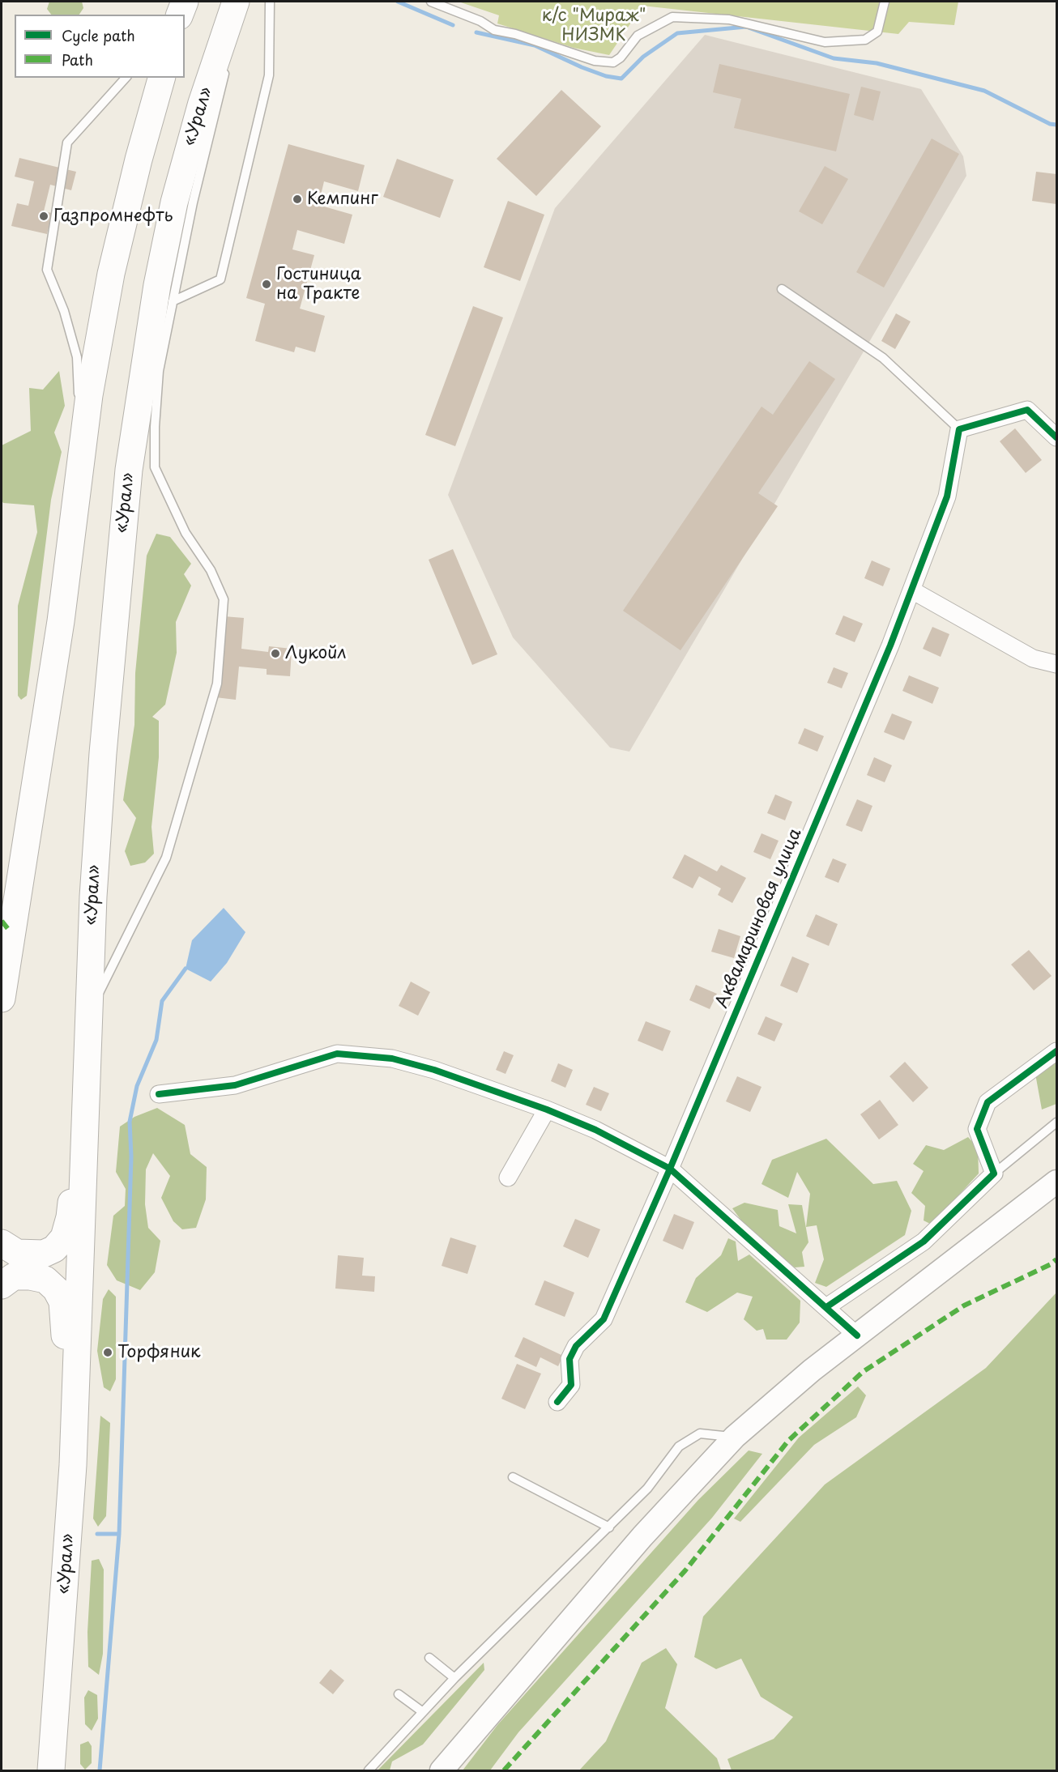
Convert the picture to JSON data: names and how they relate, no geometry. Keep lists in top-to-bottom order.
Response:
{
  "streets": {
    "highway": ["«Урал»"],
    "street": ["Аквамариновая улица"]
  },
  "parks": ["к/с \"Мираж\" НИЗМК"],
  "places": [
    "Кемпинг",
    "Газпромнефть",
    "Гостиница на Тракте",
    "Лукойл",
    "Торфяник"
  ],
  "legend": ["Cycle path", "Path"]
}
